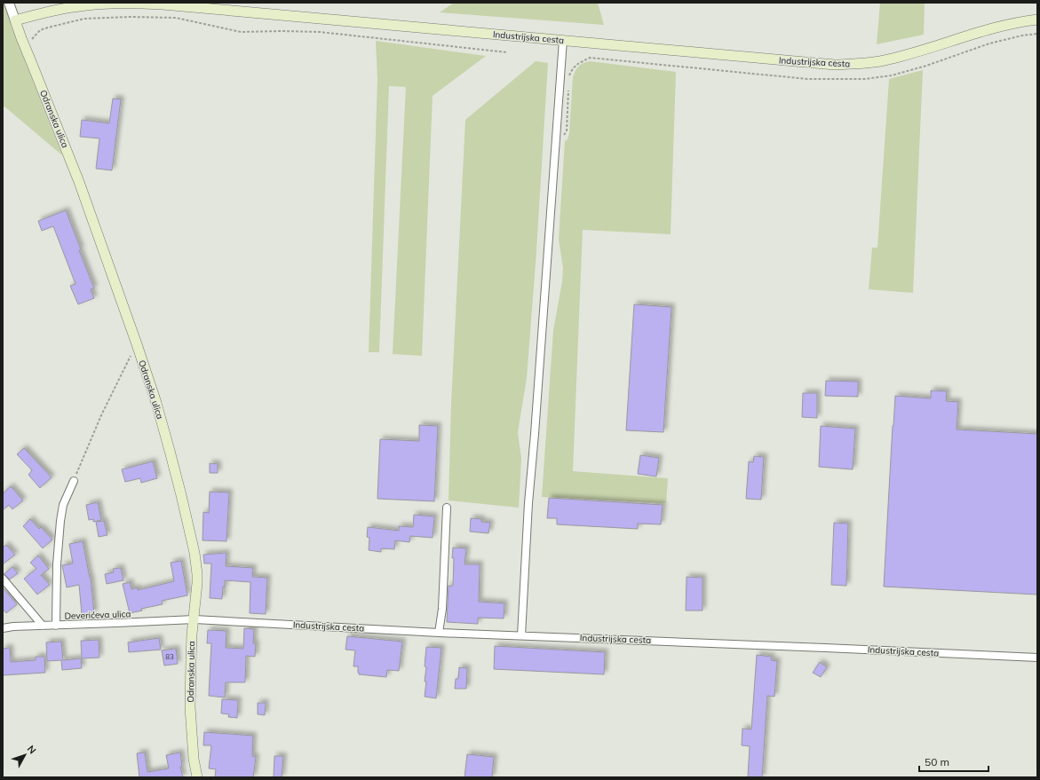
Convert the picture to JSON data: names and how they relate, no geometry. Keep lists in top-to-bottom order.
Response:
{
  "streets": {
    "main road": ["Industrijska cesta", "Odranska ulica"],
    "street": ["Deverićeva ulica"]
  },
  "crossings": [
    ["Industrijska cesta", "Odranska ulica"],
    ["Industrijska cesta", "Deverićeva ulica"],
    ["Odranska ulica", "Deverićeva ulica"]
  ],
  "house_numbers": ["83"],
  "scale_bar": "50 m",
  "north": "top right"
}
